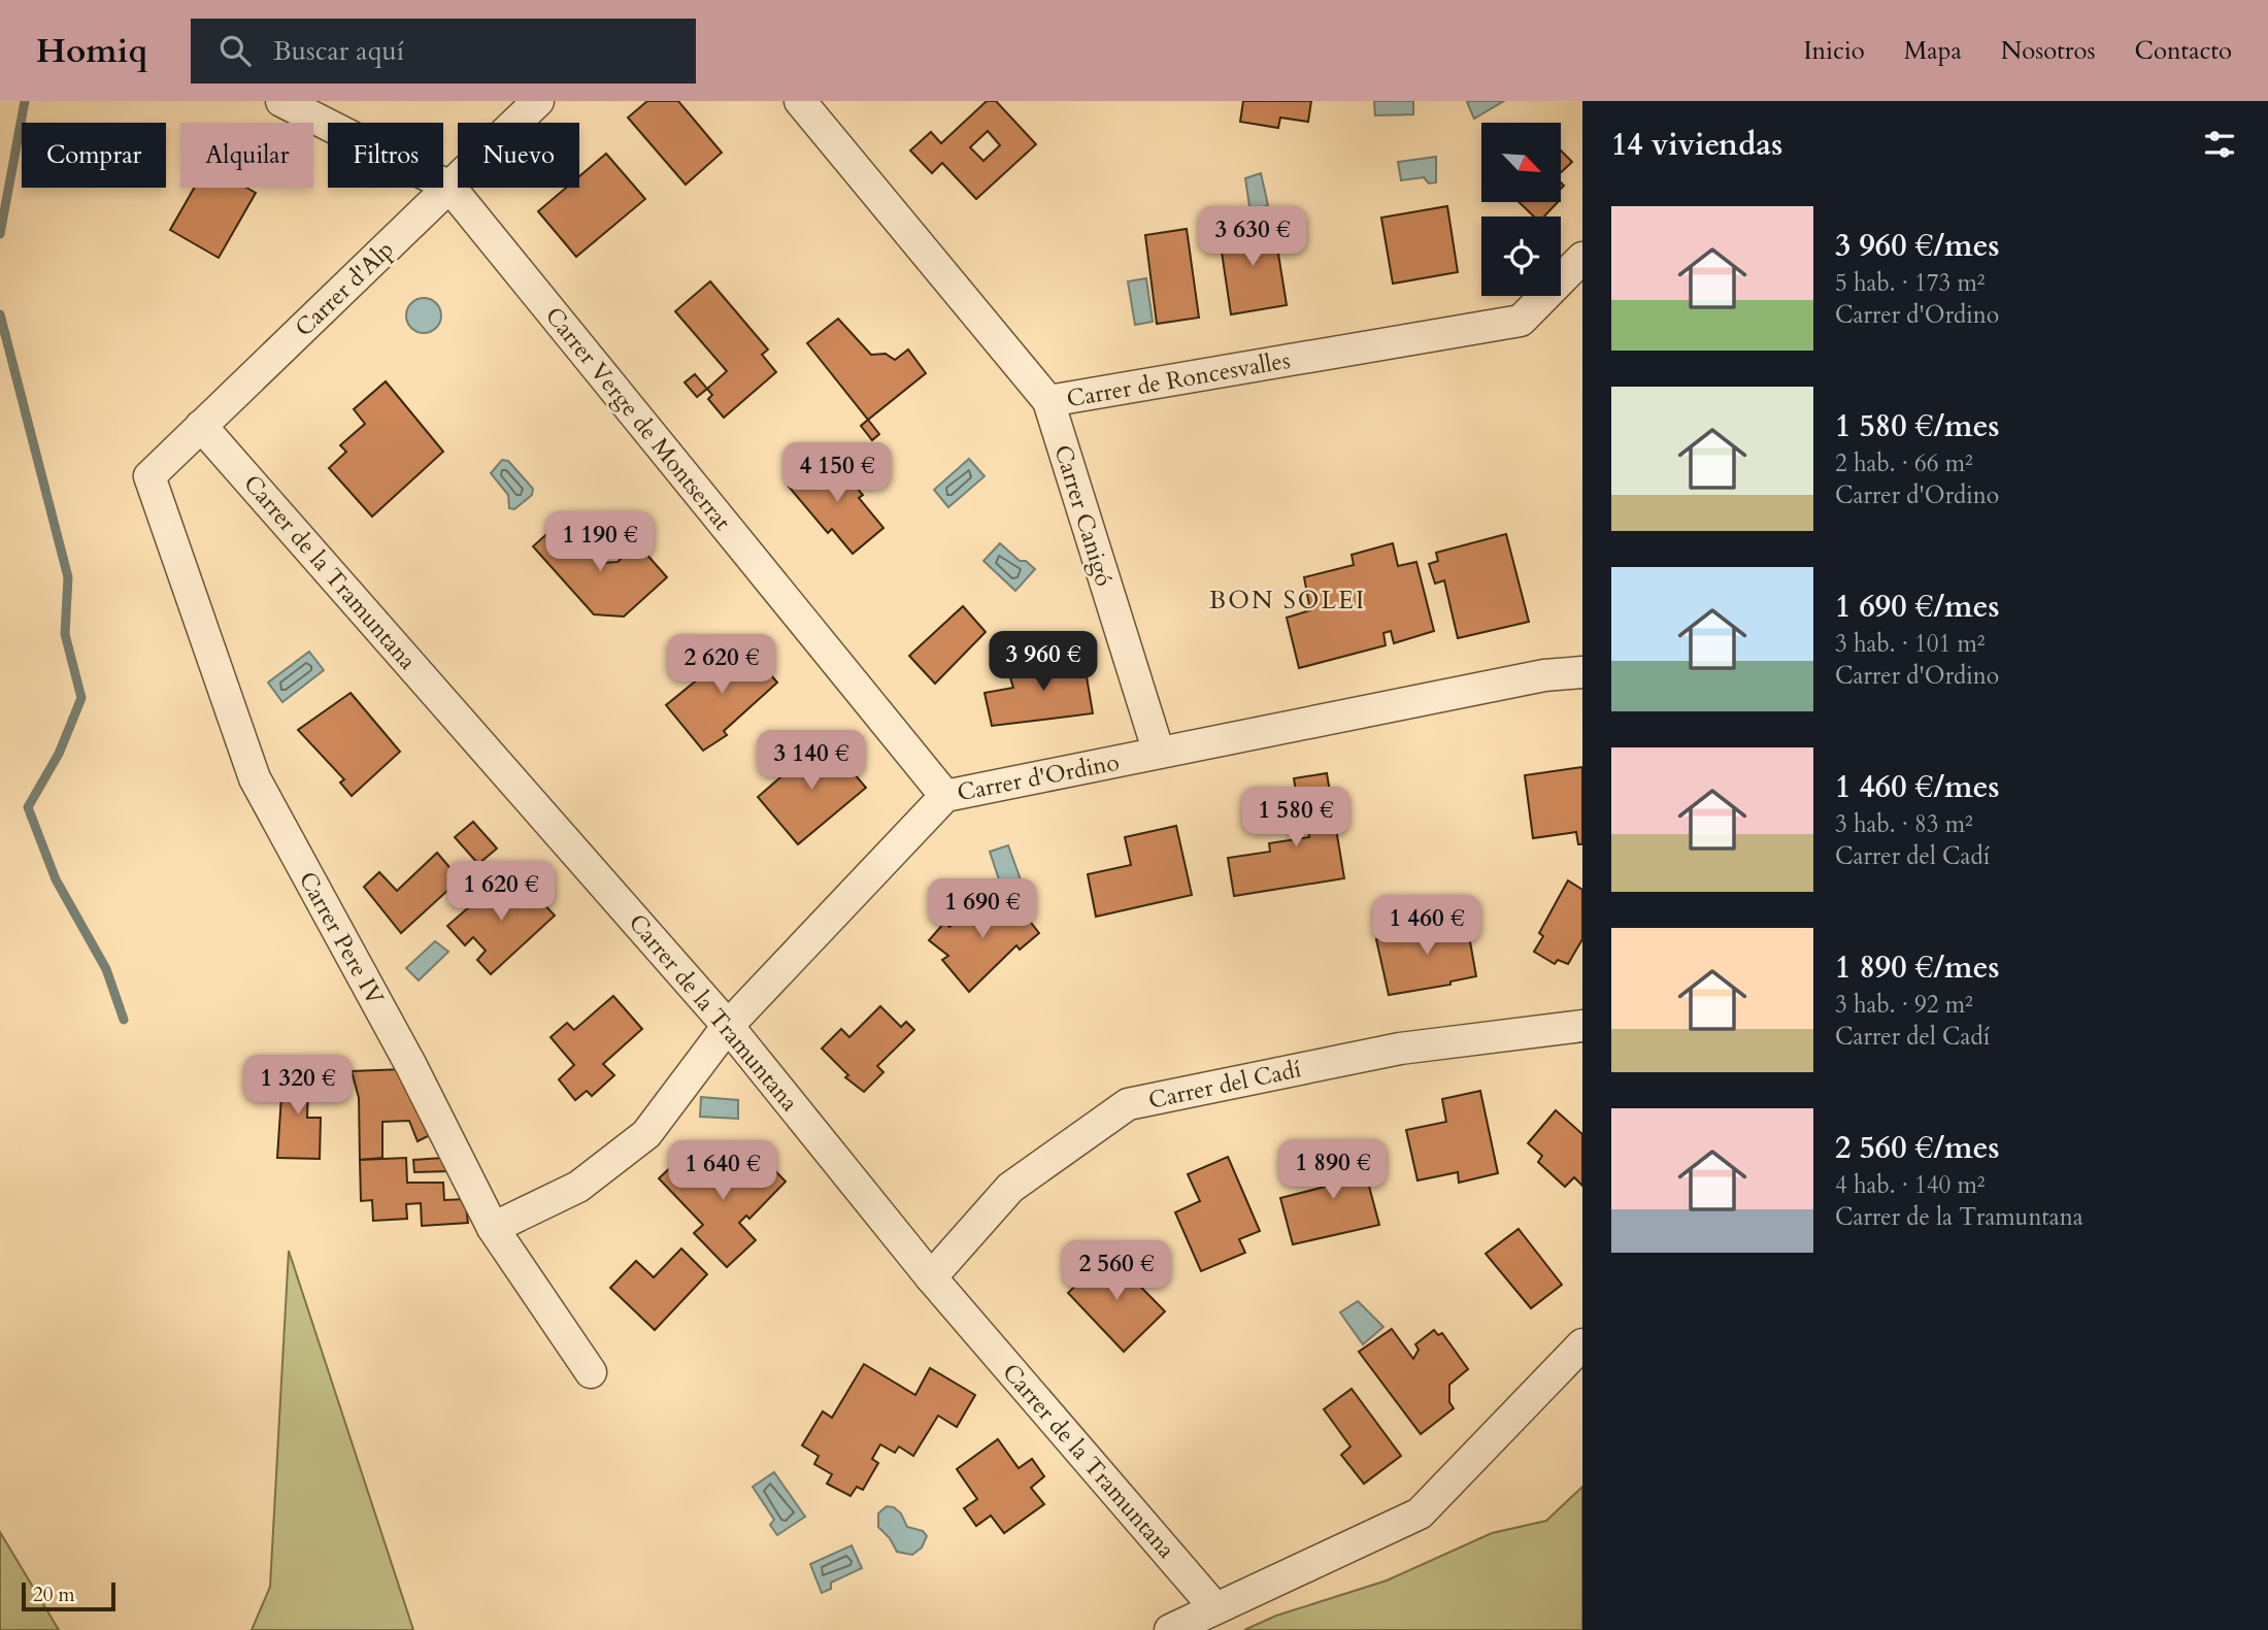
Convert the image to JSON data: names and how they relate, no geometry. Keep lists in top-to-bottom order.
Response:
{
  "streets": {
    "street": [
      "Carrer d'Alp",
      "Carrer de Roncesvalles",
      "Carrer Verge de Montserrat",
      "Carrer Canigó",
      "Carrer de la Tramuntana",
      "Carrer d'Ordino",
      "Carrer Pere IV",
      "Carrer del Cadí"
    ]
  },
  "crossings": [
    ["Carrer d'Alp", "Carrer Verge de Montserrat"],
    ["Carrer d'Alp", "Carrer de la Tramuntana"],
    ["Carrer d'Alp", "Carrer Pere IV"],
    ["Carrer de Roncesvalles", "Carrer Canigó"],
    ["Carrer Verge de Montserrat", "Carrer d'Ordino"],
    ["Carrer Canigó", "Carrer d'Ordino"],
    ["Carrer de la Tramuntana", "Carrer d'Ordino"],
    ["Carrer de la Tramuntana", "Carrer del Cadí"],
    ["Carrer d'Ordino", "Carrer Pere IV"]
  ],
  "districts": ["BON SOLEI"],
  "scale_bar": "20 m",
  "north": "bottom right",
  "page": {
    "header": "Homiq",
    "search": "Buscar aquí",
    "nav": [
      "Inicio",
      "Mapa",
      "Nosotros",
      "Contacto"
    ],
    "heading": "14 viviendas",
    "chip": [
      "Comprar",
      "Alquilar",
      "Filtros",
      "Nuevo"
    ],
    "list": [
      {
        "name": "3 960 €/mes",
        "note": "5 hab. · 173 m² · Carrer d'Ordino"
      },
      {
        "name": "1 580 €/mes",
        "note": "2 hab. · 66 m² · Carrer d'Ordino"
      },
      {
        "name": "1 690 €/mes",
        "note": "3 hab. · 101 m² · Carrer d'Ordino"
      },
      {
        "name": "1 460 €/mes",
        "note": "3 hab. · 83 m² · Carrer del Cadí"
      },
      {
        "name": "1 890 €/mes",
        "note": "3 hab. · 92 m² · Carrer del Cadí"
      },
      {
        "name": "2 560 €/mes",
        "note": "4 hab. · 140 m² · Carrer de la Tramuntana"
      }
    ],
    "price": [
      "3 630 €",
      "4 150 €",
      "1 190 €",
      "3 960 €",
      "2 620 €",
      "3 140 €",
      "1 580 €",
      "1 620 €",
      "1 690 €",
      "1 460 €",
      "1 320 €",
      "1 890 €",
      "1 640 €",
      "2 560 €"
    ],
    "scale": "20 m"
  }
}
